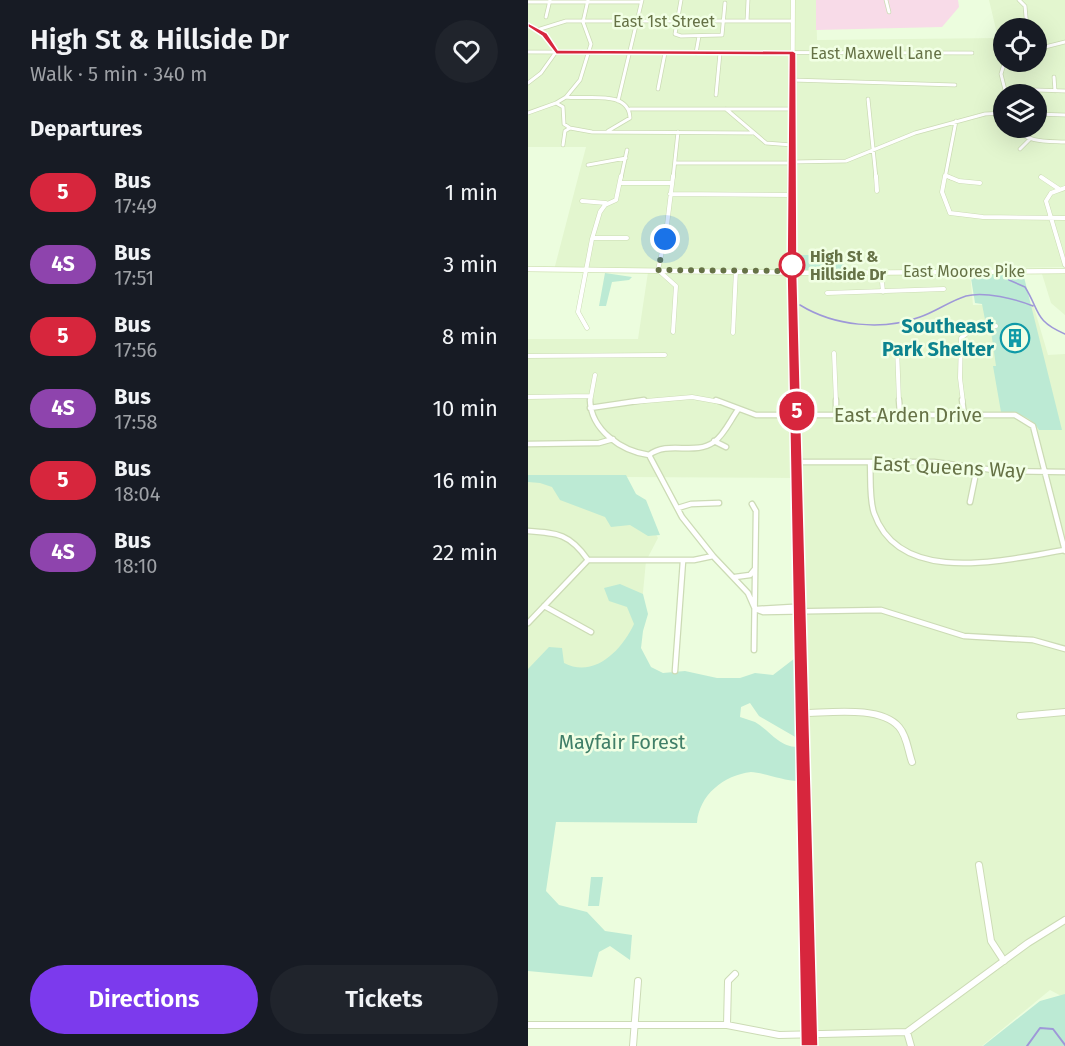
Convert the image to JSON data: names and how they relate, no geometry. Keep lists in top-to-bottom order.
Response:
{
  "streets": {
    "street": [
      "East 1st Street",
      "East Maxwell Lane",
      "East Moores Pike",
      "East Arden Drive",
      "East Queens Way"
    ]
  },
  "crossings": [
    ["East Arden Drive", "East Queens Way"]
  ],
  "parks": ["Mayfair Forest"],
  "places": {
    "other": ["High St & Hillside Dr"],
    "building": ["Southeast Park Shelter"]
  },
  "lines": ["bus line 5"],
  "page": {
    "heading": [
      ["High St & Hillside Dr", "Walk · 5 min · 340 m"],
      "Departures"
    ],
    "on_map": "5",
    "list": [
      {
        "mark": "5",
        "name": "Bus",
        "note": "17:49",
        "value": "1 min"
      },
      {
        "mark": "4S",
        "name": "Bus",
        "note": "17:51",
        "value": "3 min"
      },
      {
        "mark": "5",
        "name": "Bus",
        "note": "17:56",
        "value": "8 min"
      },
      {
        "mark": "4S",
        "name": "Bus",
        "note": "17:58",
        "value": "10 min"
      },
      {
        "mark": "5",
        "name": "Bus",
        "note": "18:04",
        "value": "16 min"
      },
      {
        "mark": "4S",
        "name": "Bus",
        "note": "18:10",
        "value": "22 min"
      }
    ],
    "buttons": ["Directions", "Tickets"]
  }
}
